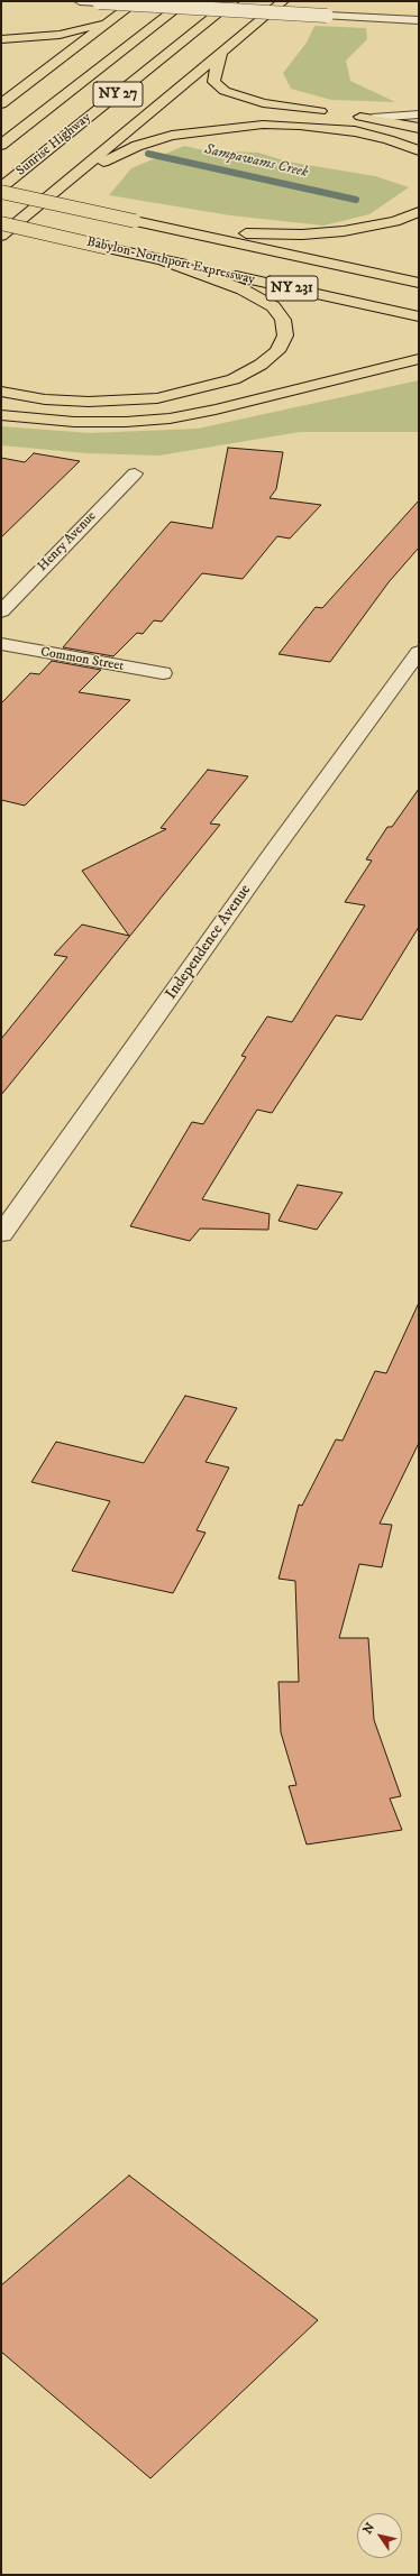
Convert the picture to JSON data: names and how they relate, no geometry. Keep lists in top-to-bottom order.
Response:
{
  "streets": {
    "main road": [
      "NY 27",
      "Sunrise Highway",
      "Babylon-Northport Expressway",
      "NY 231"
    ],
    "street": ["Henry Avenue", "Common Street", "Independence Avenue"]
  },
  "water": ["Sampawams Creek"],
  "north": "top left"
}
